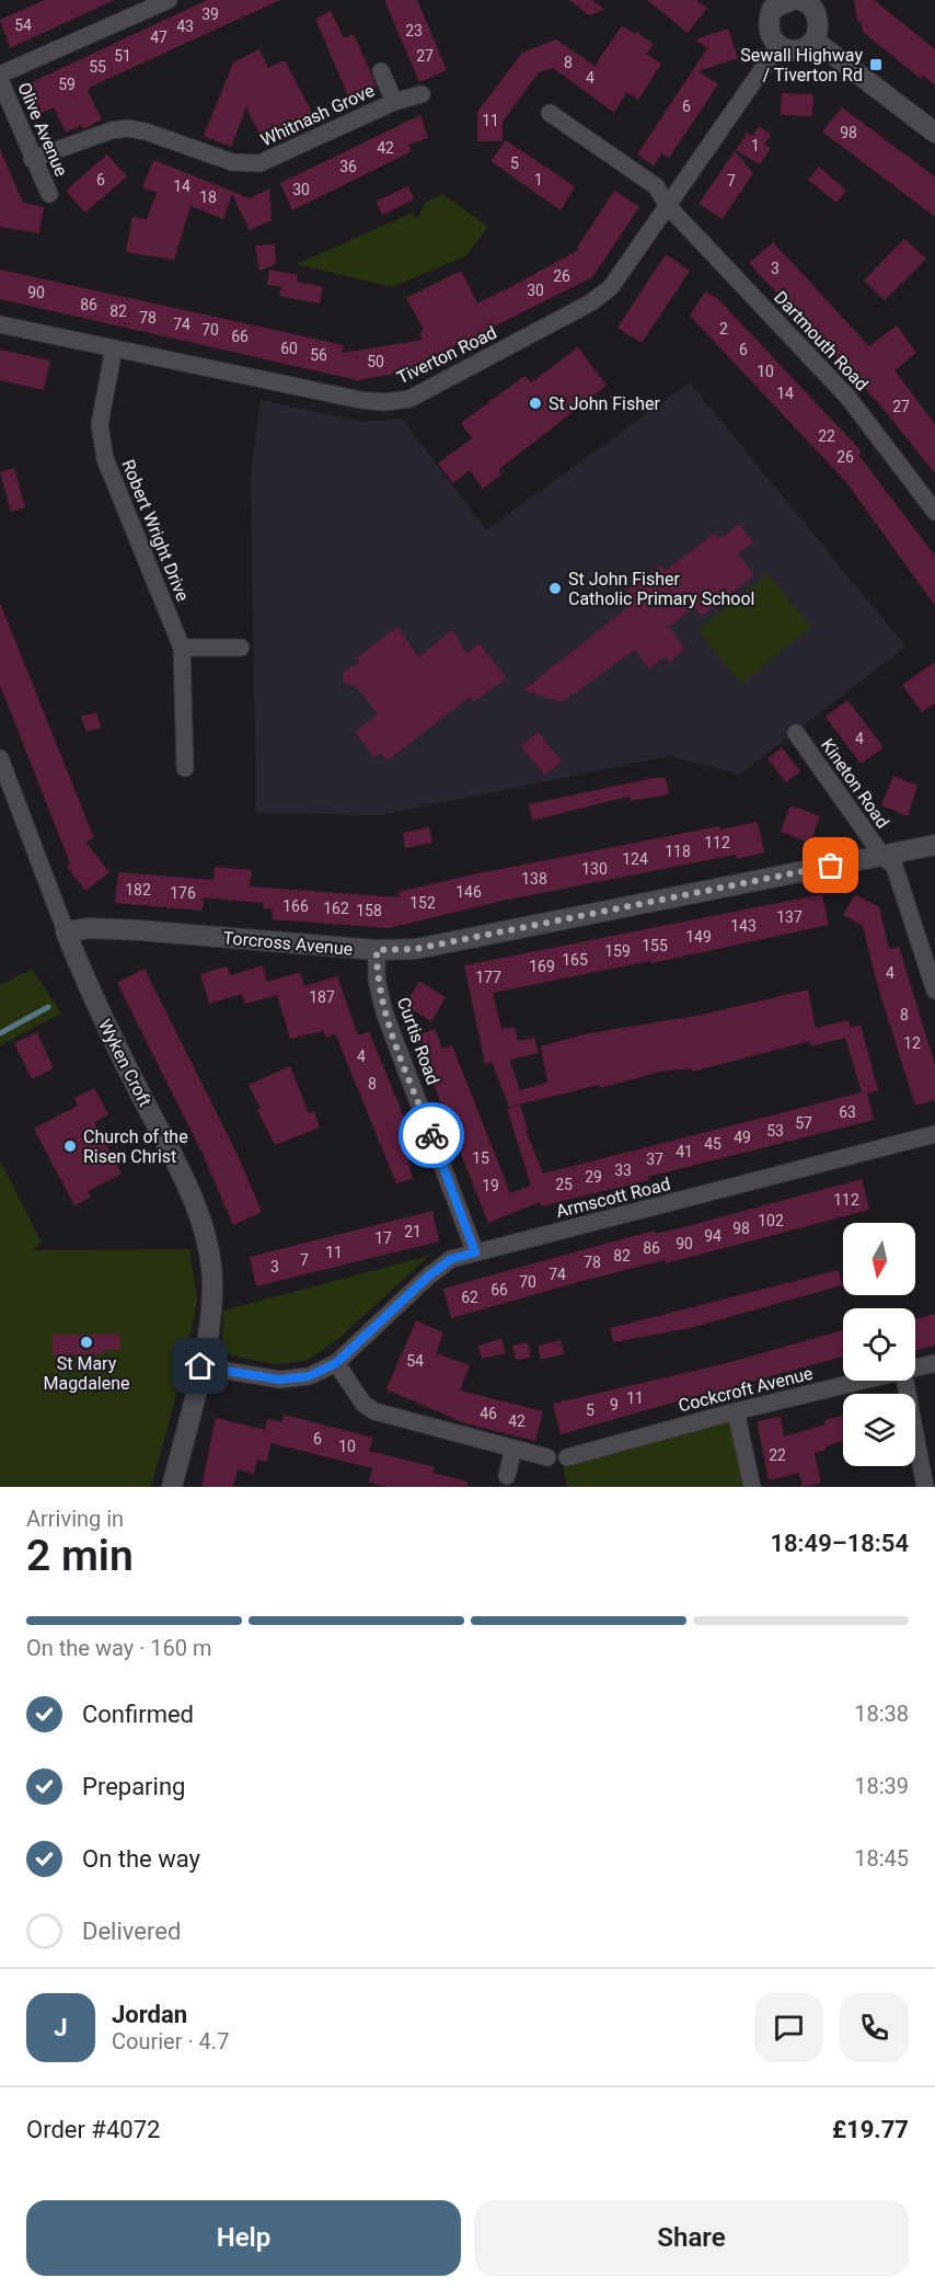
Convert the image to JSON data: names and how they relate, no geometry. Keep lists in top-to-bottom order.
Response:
{
  "streets": {
    "street": [
      "Whitnash Grove",
      "Olive Avenue",
      "Dartmouth Road",
      "Tiverton Road",
      "Robert Wright Drive",
      "Kineton Road",
      "Torcross Avenue",
      "Curtis Road",
      "Wyken Croft",
      "Armscott Road",
      "Cockcroft Avenue"
    ]
  },
  "crossings": [
    ["Whitnash Grove", "Olive Avenue"],
    ["Dartmouth Road", "Tiverton Road"],
    ["Tiverton Road", "Robert Wright Drive"],
    ["Kineton Road", "Torcross Avenue"],
    ["Torcross Avenue", "Curtis Road"],
    ["Torcross Avenue", "Wyken Croft"],
    ["Curtis Road", "Armscott Road"],
    ["Wyken Croft", "Armscott Road"]
  ],
  "places": {
    "transit": ["Sewall Highway / Tiverton Rd"],
    "other": [
      "St John Fisher",
      "St John Fisher Catholic Primary School",
      "Church of the Risen Christ",
      "St Mary Magdalene"
    ]
  },
  "house_numbers": [
    "39",
    "54",
    "43",
    "23",
    "47",
    "51",
    "27",
    "8",
    "55",
    "4",
    "59",
    "6",
    "11",
    "98",
    "1",
    "42",
    "5",
    "36",
    "6",
    "1",
    "7",
    "14",
    "30",
    "18",
    "3",
    "26",
    "30",
    "90",
    "86",
    "82",
    "78",
    "74",
    "2",
    "70",
    "66",
    "60",
    "6",
    "56",
    "50",
    "10",
    "14",
    "27",
    "22",
    "26",
    "4",
    "112",
    "118",
    "124",
    "130",
    "138",
    "182",
    "146",
    "176",
    "152",
    "166",
    "162",
    "158",
    "137",
    "143",
    "149",
    "155",
    "159",
    "165",
    "169",
    "4",
    "177",
    "187",
    "8",
    "12",
    "4",
    "8",
    "63",
    "57",
    "53",
    "49",
    "45",
    "41",
    "15",
    "37",
    "33",
    "29",
    "25",
    "19",
    "112",
    "102",
    "98",
    "21",
    "94",
    "17",
    "90",
    "86",
    "11",
    "82",
    "7",
    "78",
    "3",
    "74",
    "70",
    "66",
    "62",
    "54",
    "11",
    "9",
    "5",
    "46",
    "42",
    "6",
    "10",
    "22"
  ],
  "north": "bottom",
  "page": {
    "heading": ["2 min", "Arriving in", "18:49–18:54"],
    "panel": [
      "Jordan",
      "Courier · 4.7",
      "Order #4072",
      "£19.77"
    ],
    "bar": "On the way · 160 m",
    "list": [
      ["Confirmed", "18:38"],
      ["Preparing", "18:39"],
      ["On the way", "18:45"],
      "Delivered"
    ],
    "round": "J",
    "buttons": ["Help", "Share"]
  }
}
